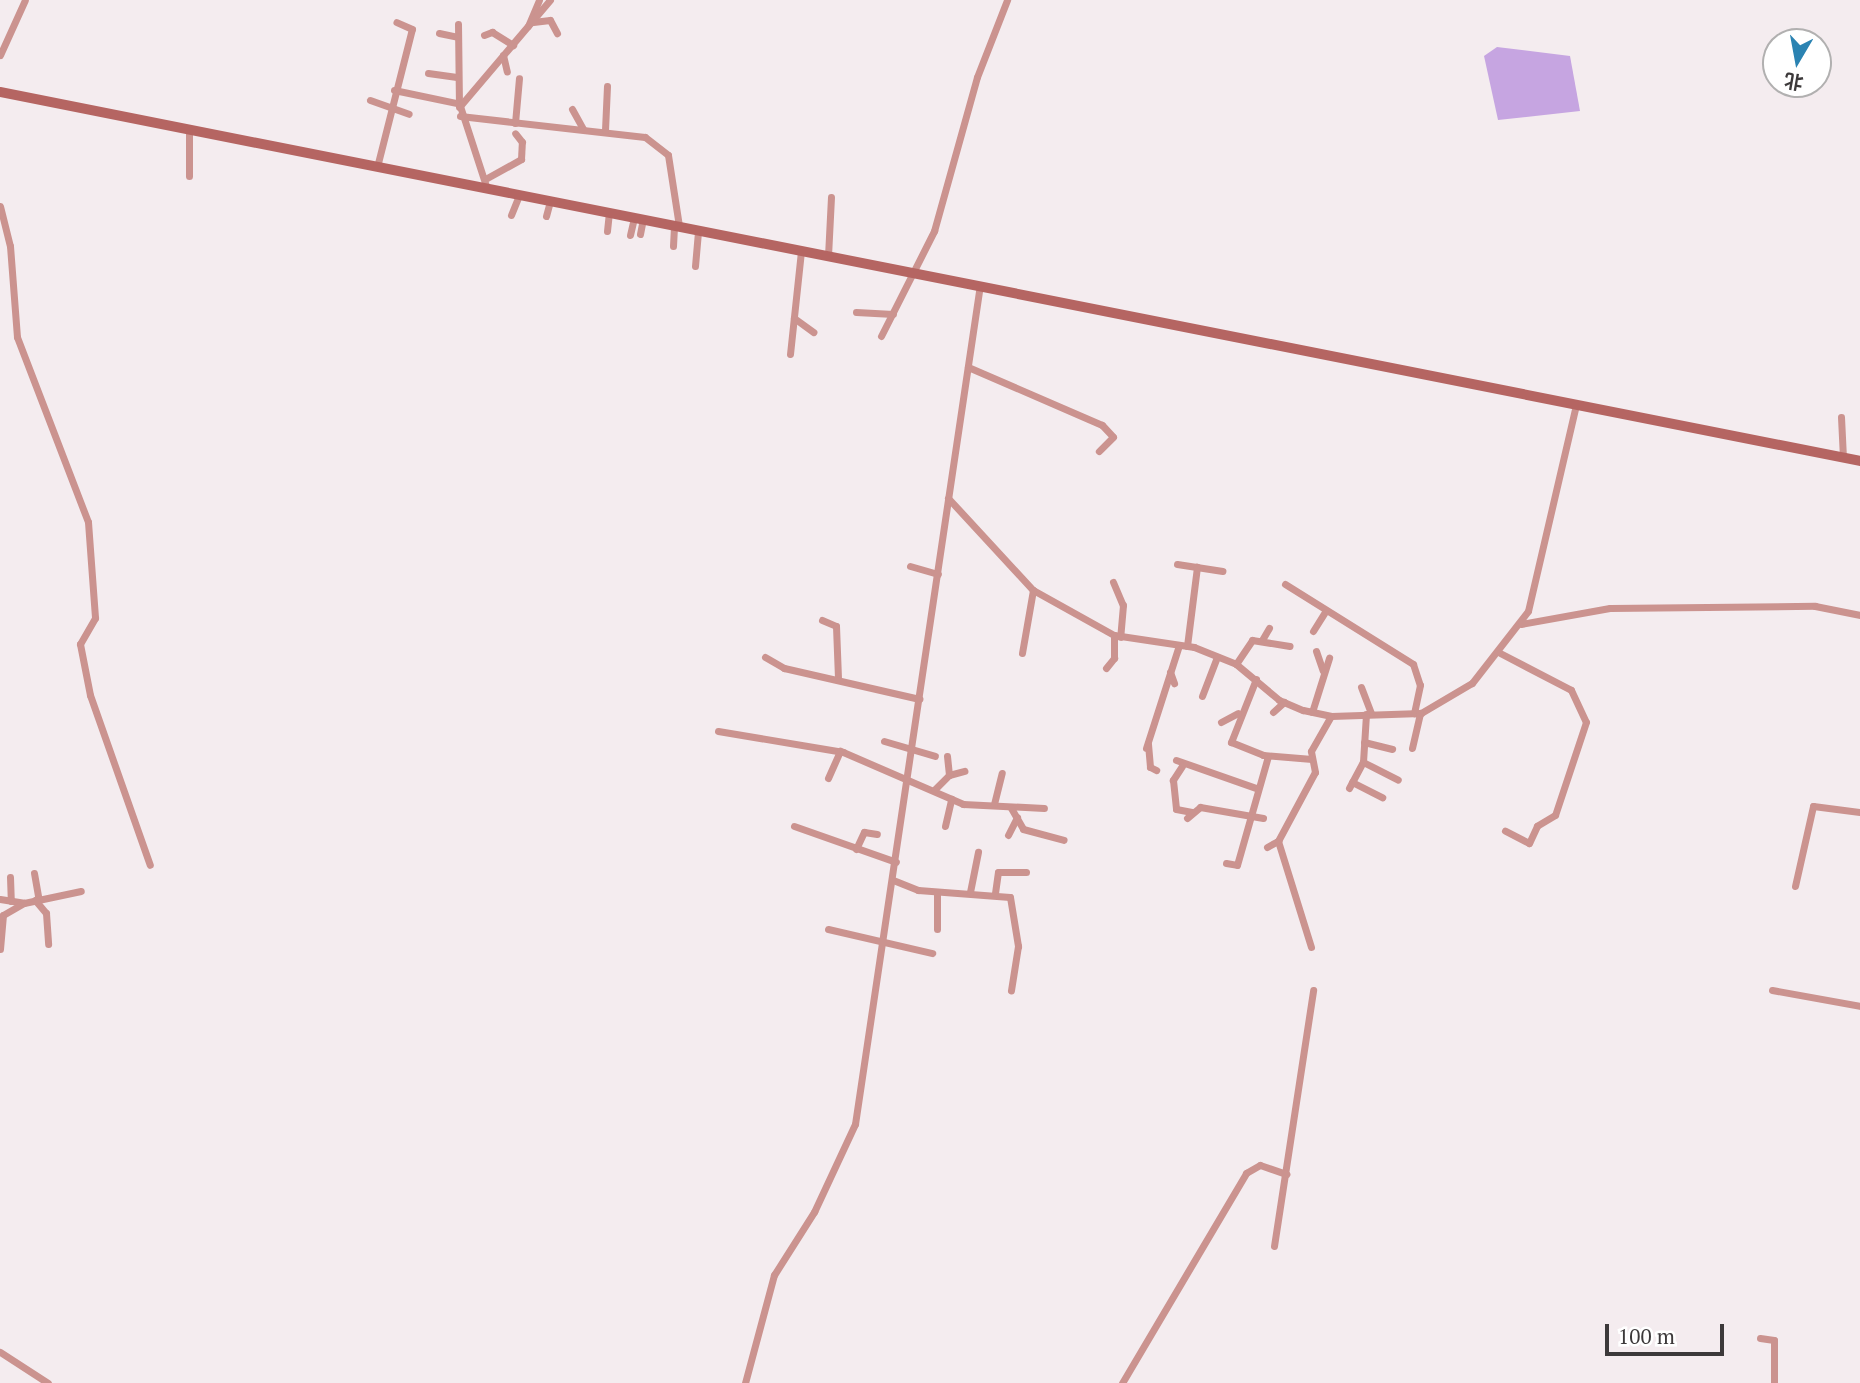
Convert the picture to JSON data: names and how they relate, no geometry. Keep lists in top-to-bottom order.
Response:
{
  "scale_bar": "100 m",
  "north": "bottom"
}
